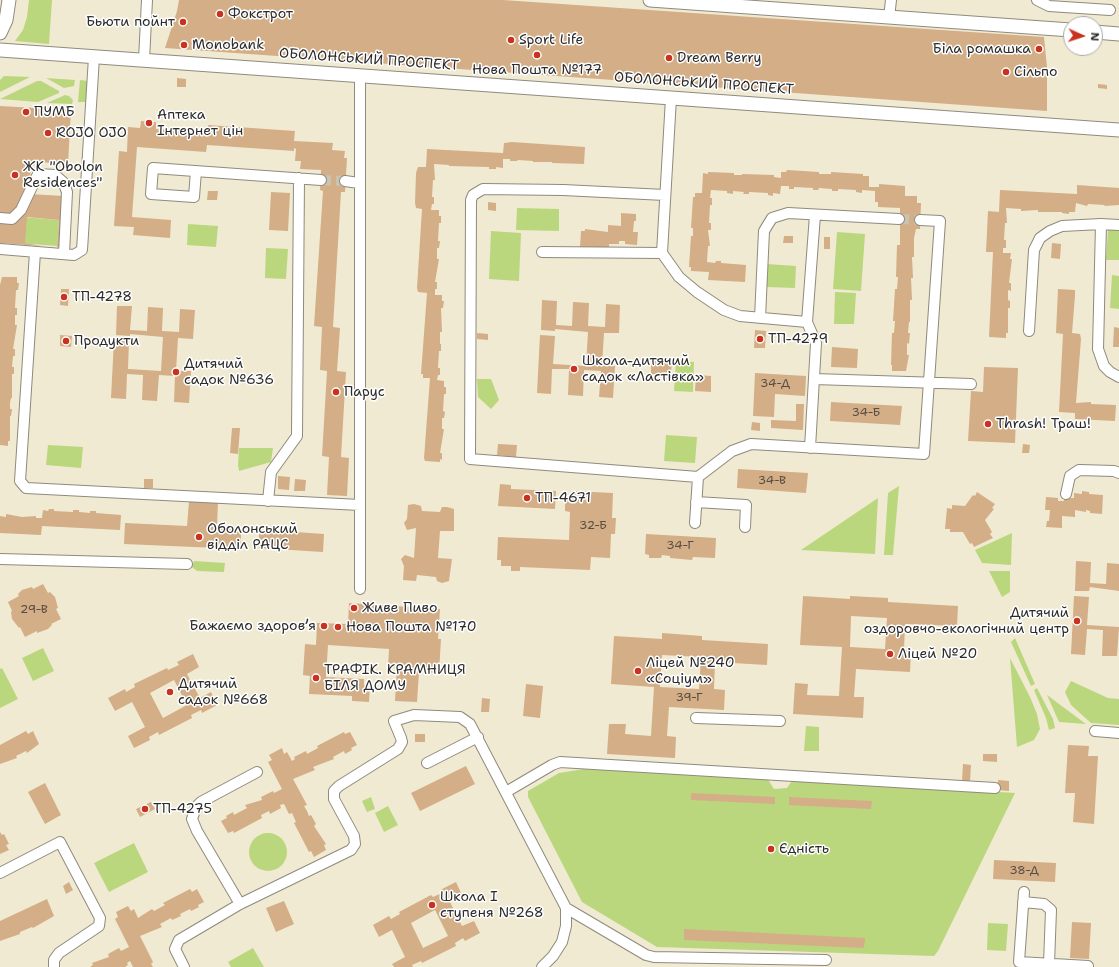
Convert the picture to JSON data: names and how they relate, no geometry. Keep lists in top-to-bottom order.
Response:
{
  "streets": {
    "main road": ["ОБОЛОНСЬКИЙ ПРОСПЕКТ"]
  },
  "places": [
    "Фокстрот",
    "Бьюти пойнт",
    "Sport Life",
    "Monobank",
    "Біла ромашка",
    "Нова Пошта №177",
    "Dream Berry",
    "Сільпо",
    "ПУМБ",
    "Аптека Інтернет цін",
    "ROJO OJO",
    "ЖК \"Obolon Residences\"",
    "ТП-4278",
    "ТП-4279",
    "Продукти",
    "Школа-дитячий садок «Ластівка»",
    "Дитячий садок №636",
    "Парус",
    "Thrash! Траш!",
    "ТП-4671",
    "Оболонський відділ РАЦС",
    "Живе Пиво",
    "Дитячий оздоровчо-екологічний центр",
    "Бажаємо здоровʼя",
    "Нова Пошта №170",
    "Ліцей №20",
    "Ліцей №240 «Соціум»",
    "ТРАФІК. КРАМНИЦЯ БІЛЯ ДОМУ",
    "Дитячий садок №668",
    "ТП-4275",
    "Єдність",
    "Школа І ступеня №268"
  ],
  "house_numbers": [
    "34-Д",
    "34-Б",
    "34-В",
    "32-Б",
    "34-Г",
    "29-В",
    "39-Г",
    "38-Д"
  ],
  "north": "right"
}
